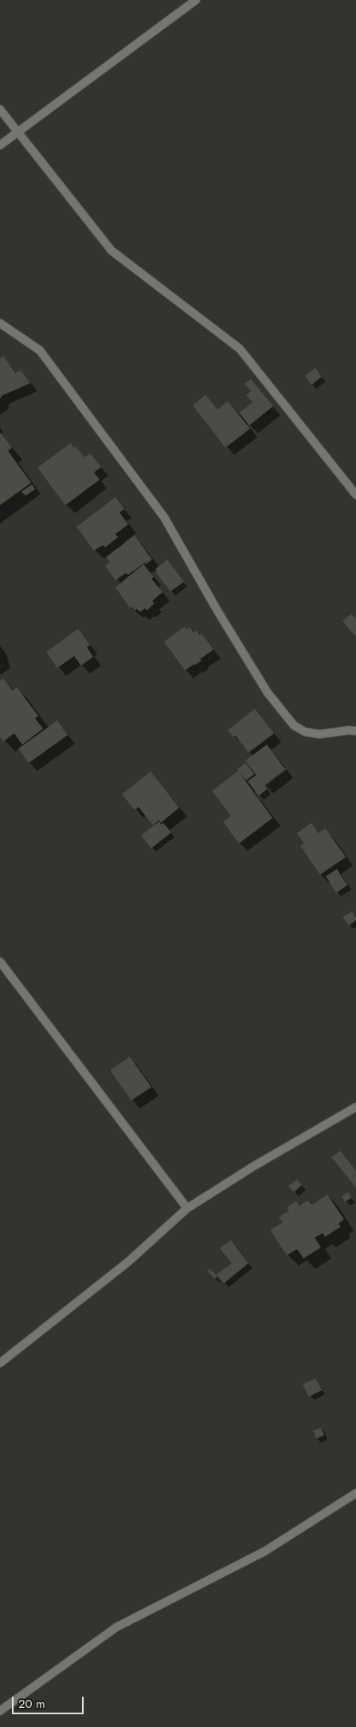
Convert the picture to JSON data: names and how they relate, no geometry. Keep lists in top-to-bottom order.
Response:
{
  "scale_bar": "20 m"
}
